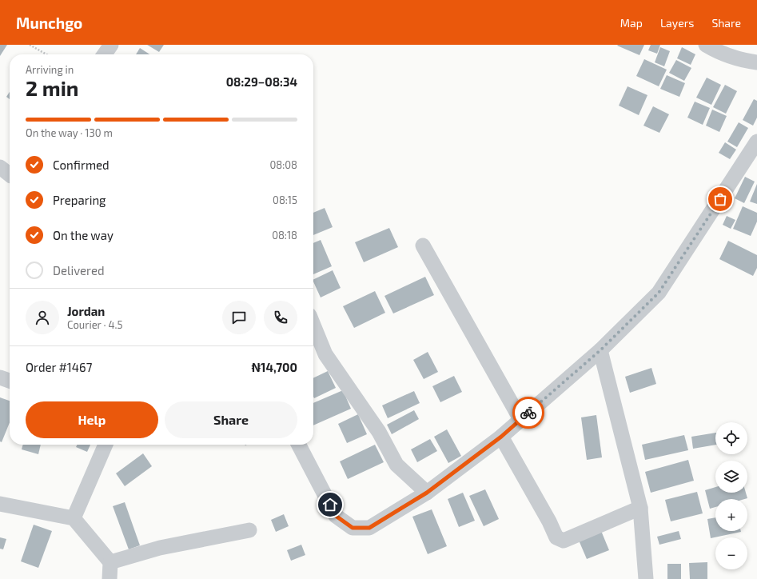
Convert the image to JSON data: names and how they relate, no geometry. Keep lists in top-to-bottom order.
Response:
{
  "page": {
    "header": "Munchgo",
    "nav": ["Map", "Layers", "Share"],
    "heading": ["2 min", "Arriving in", "08:29–08:34"],
    "panel": [
      "Jordan",
      "Courier · 4.5",
      "Order #1467",
      "₦14,700"
    ],
    "bar": "On the way · 130 m",
    "list": [
      ["Confirmed", "08:08"],
      ["Preparing", "08:15"],
      ["On the way", "08:18"],
      "Delivered"
    ],
    "buttons": ["Help", "Share"],
    "map_buttons": ["+", "−"]
  }
}
